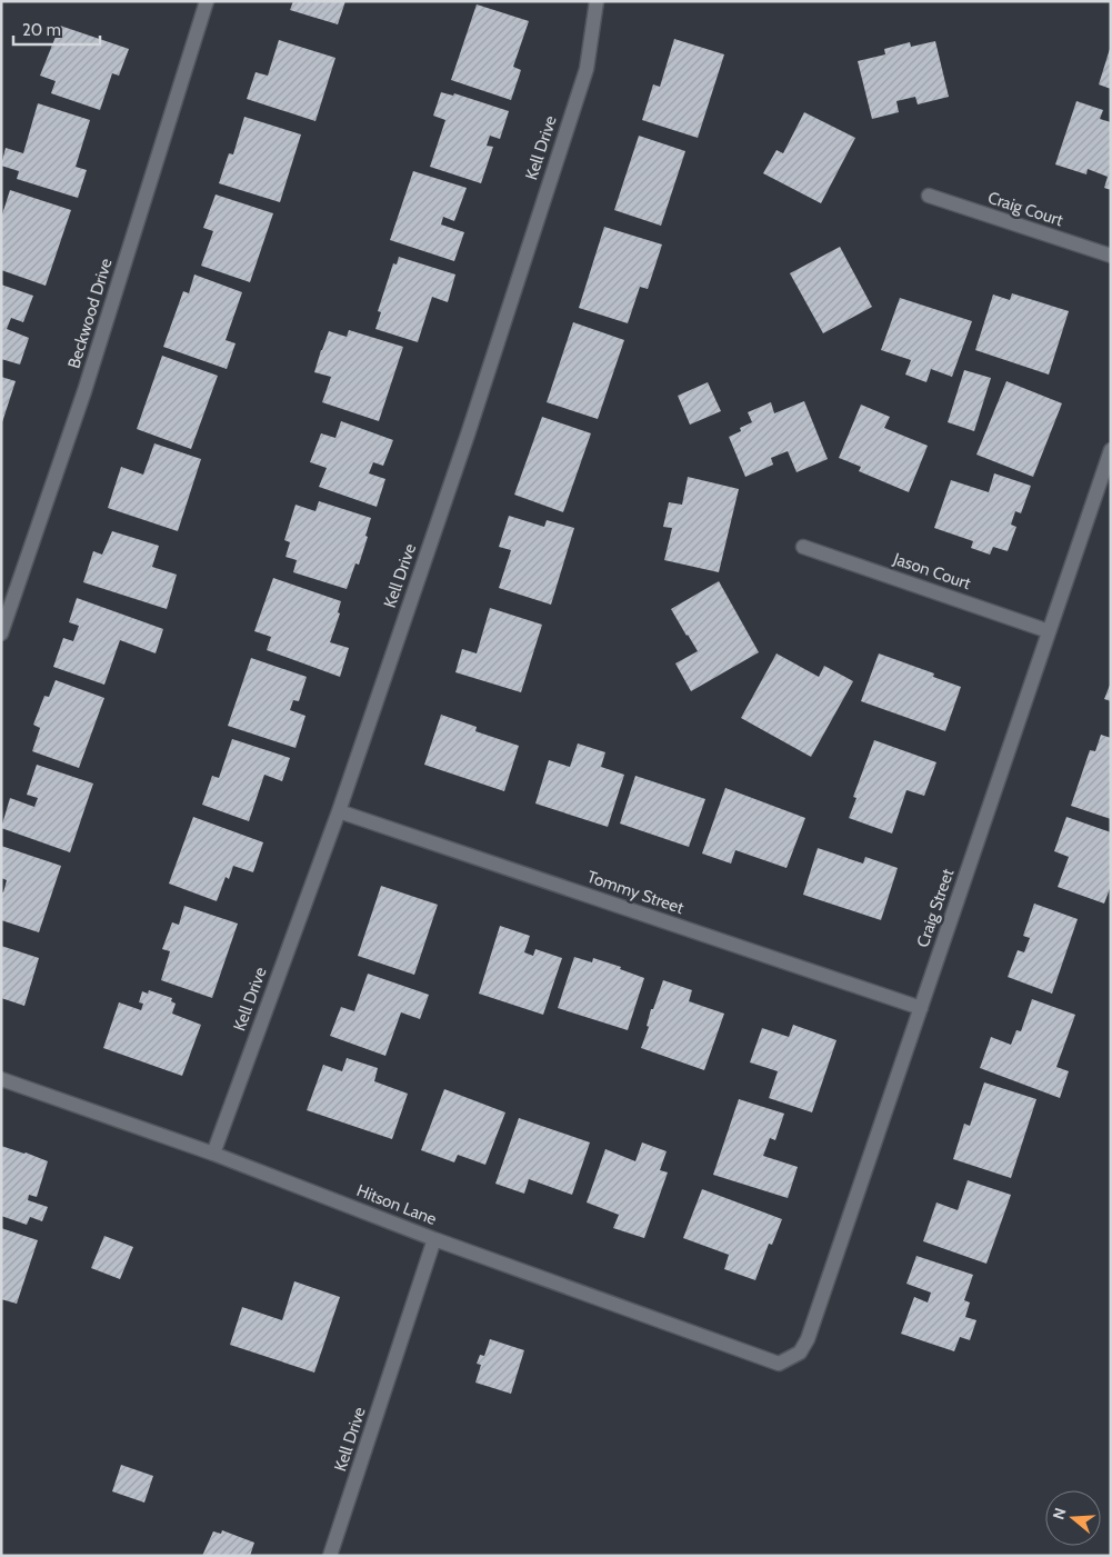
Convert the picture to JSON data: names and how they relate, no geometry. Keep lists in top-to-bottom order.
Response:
{
  "streets": {
    "street": [
      "Kell Drive",
      "Craig Court",
      "Beckwood Drive",
      "Jason Court",
      "Tommy Street",
      "Craig Street",
      "Hitson Lane"
    ]
  },
  "crossings": [
    ["Kell Drive", "Tommy Street"],
    ["Kell Drive", "Hitson Lane"],
    ["Jason Court", "Craig Street"],
    ["Tommy Street", "Craig Street"],
    ["Craig Street", "Hitson Lane"]
  ],
  "scale_bar": "20 m",
  "north": "left"
}
